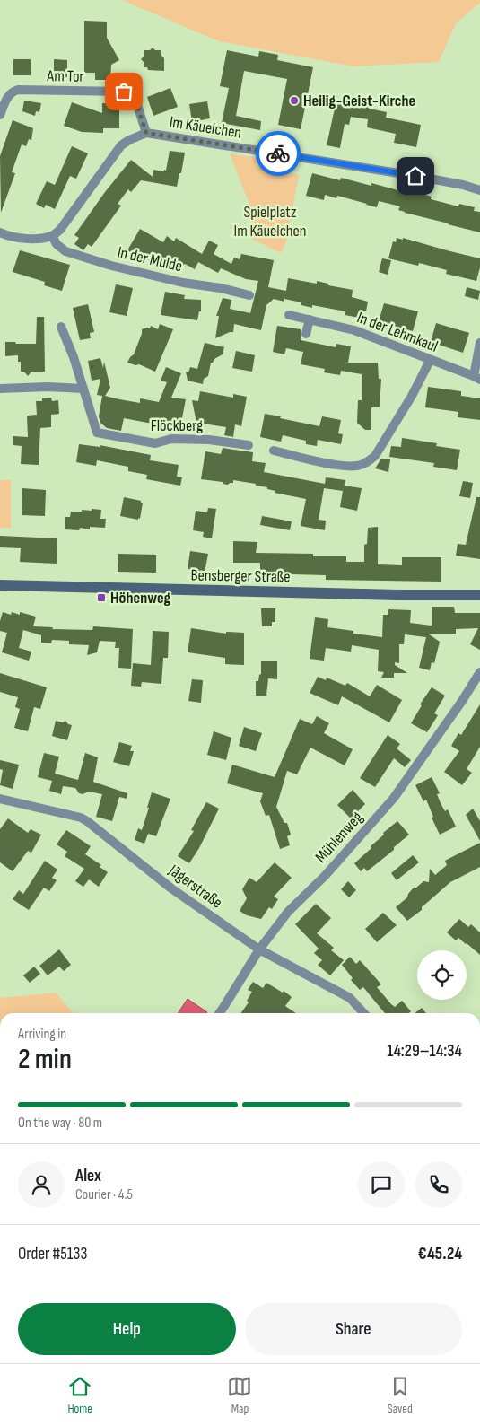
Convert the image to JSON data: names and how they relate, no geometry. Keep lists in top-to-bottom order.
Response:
{
  "streets": {
    "main road": ["Bensberger Straße"],
    "street": [
      "Am Tor",
      "Im Käuelchen",
      "In der Mulde",
      "In der Lehmkaul",
      "Flöckberg",
      "Mühlenweg",
      "Jägerstraße"
    ]
  },
  "crossings": [
    ["Am Tor", "Im Käuelchen"],
    ["Im Käuelchen", "In der Mulde"],
    ["Mühlenweg", "Jägerstraße"]
  ],
  "parks": ["Spielplatz Im Käuelchen"],
  "places": {
    "other": ["Heilig-Geist-Kirche"],
    "transit": ["Höhenweg"]
  },
  "page": {
    "heading": ["2 min", "Arriving in", "14:29–14:34"],
    "panel": [
      "Alex",
      "Courier · 4.5",
      "Order #5133",
      "€45.24"
    ],
    "bar": "On the way · 80 m",
    "buttons": ["Help", "Share"],
    "tabs": ["Home", "Map", "Saved"]
  }
}
